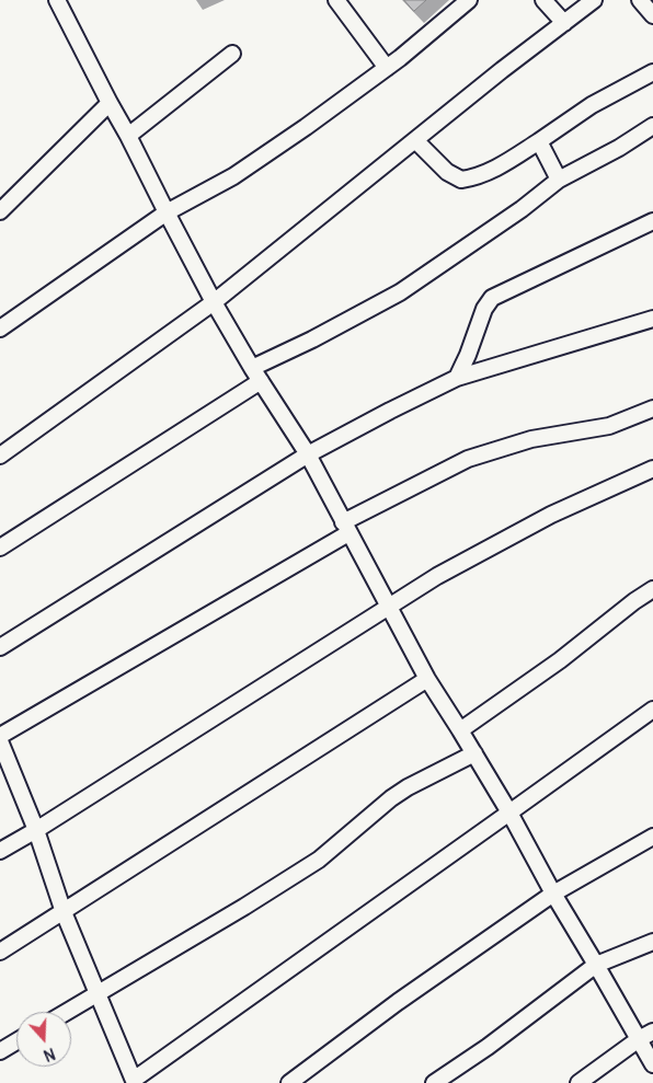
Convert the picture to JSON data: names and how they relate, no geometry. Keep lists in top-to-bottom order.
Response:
{
  "north": "bottom"
}
